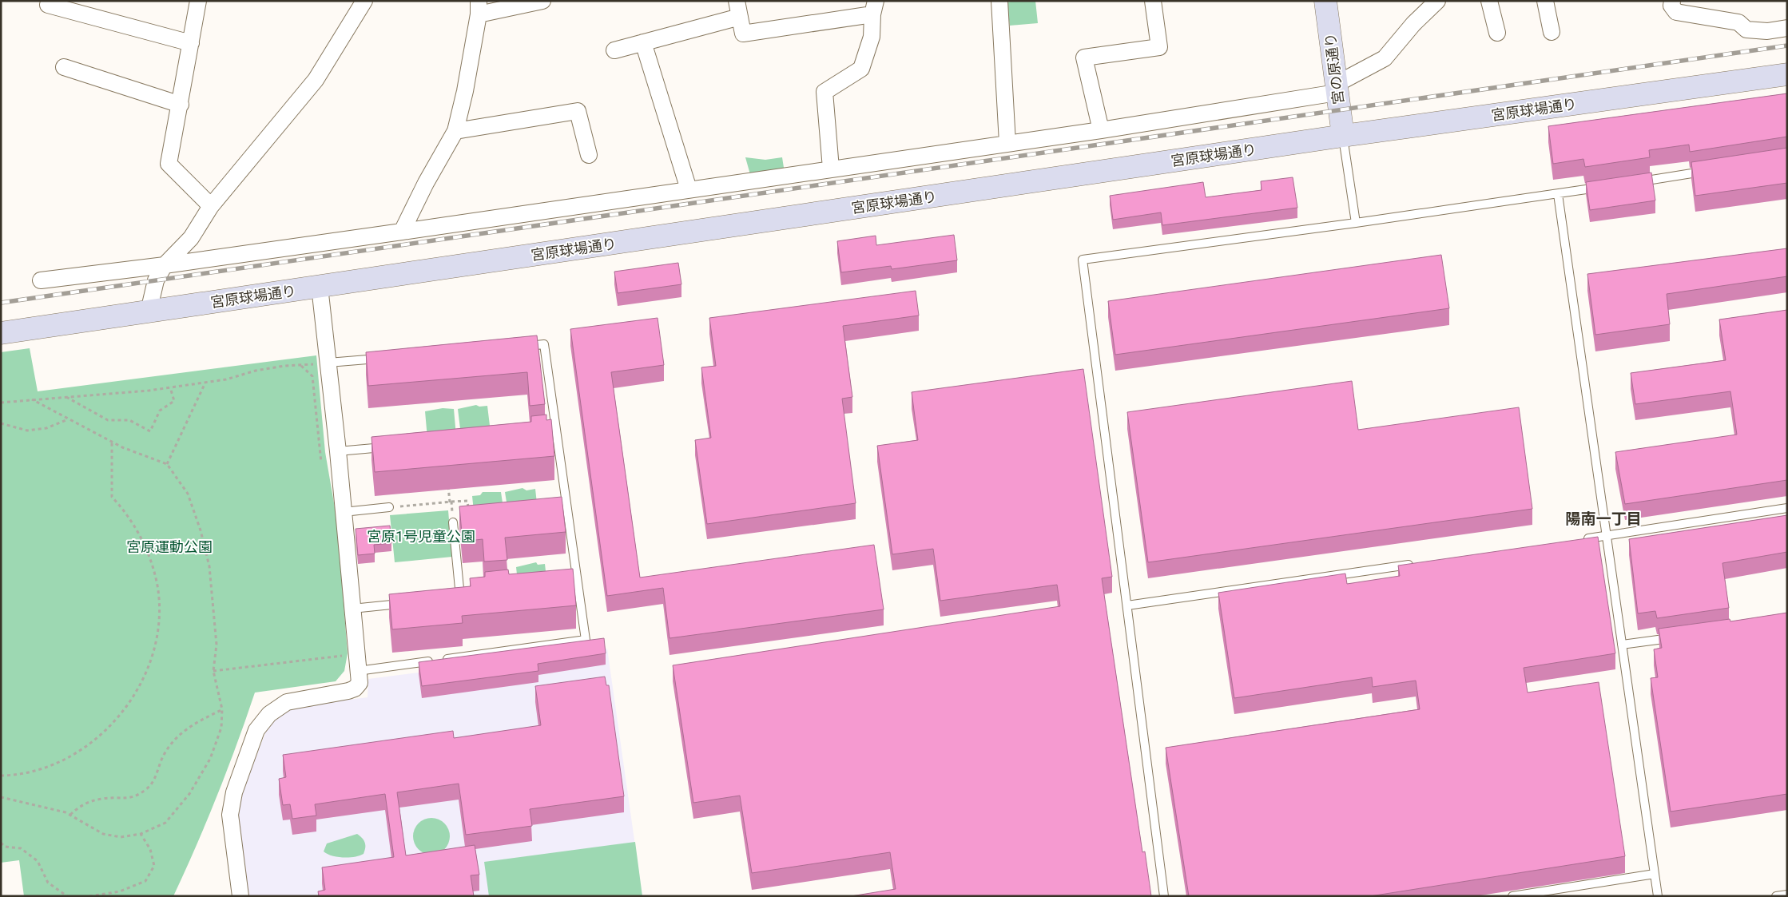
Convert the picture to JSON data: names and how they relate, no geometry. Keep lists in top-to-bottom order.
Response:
{
  "streets": {
    "street": ["宮の原通り", "宮原球場通り"]
  },
  "crossings": [
    ["宮の原通り", "宮原球場通り"]
  ],
  "districts": ["陽南一丁目"],
  "parks": ["宮原1号児童公園", "宮原運動公園"]
}
